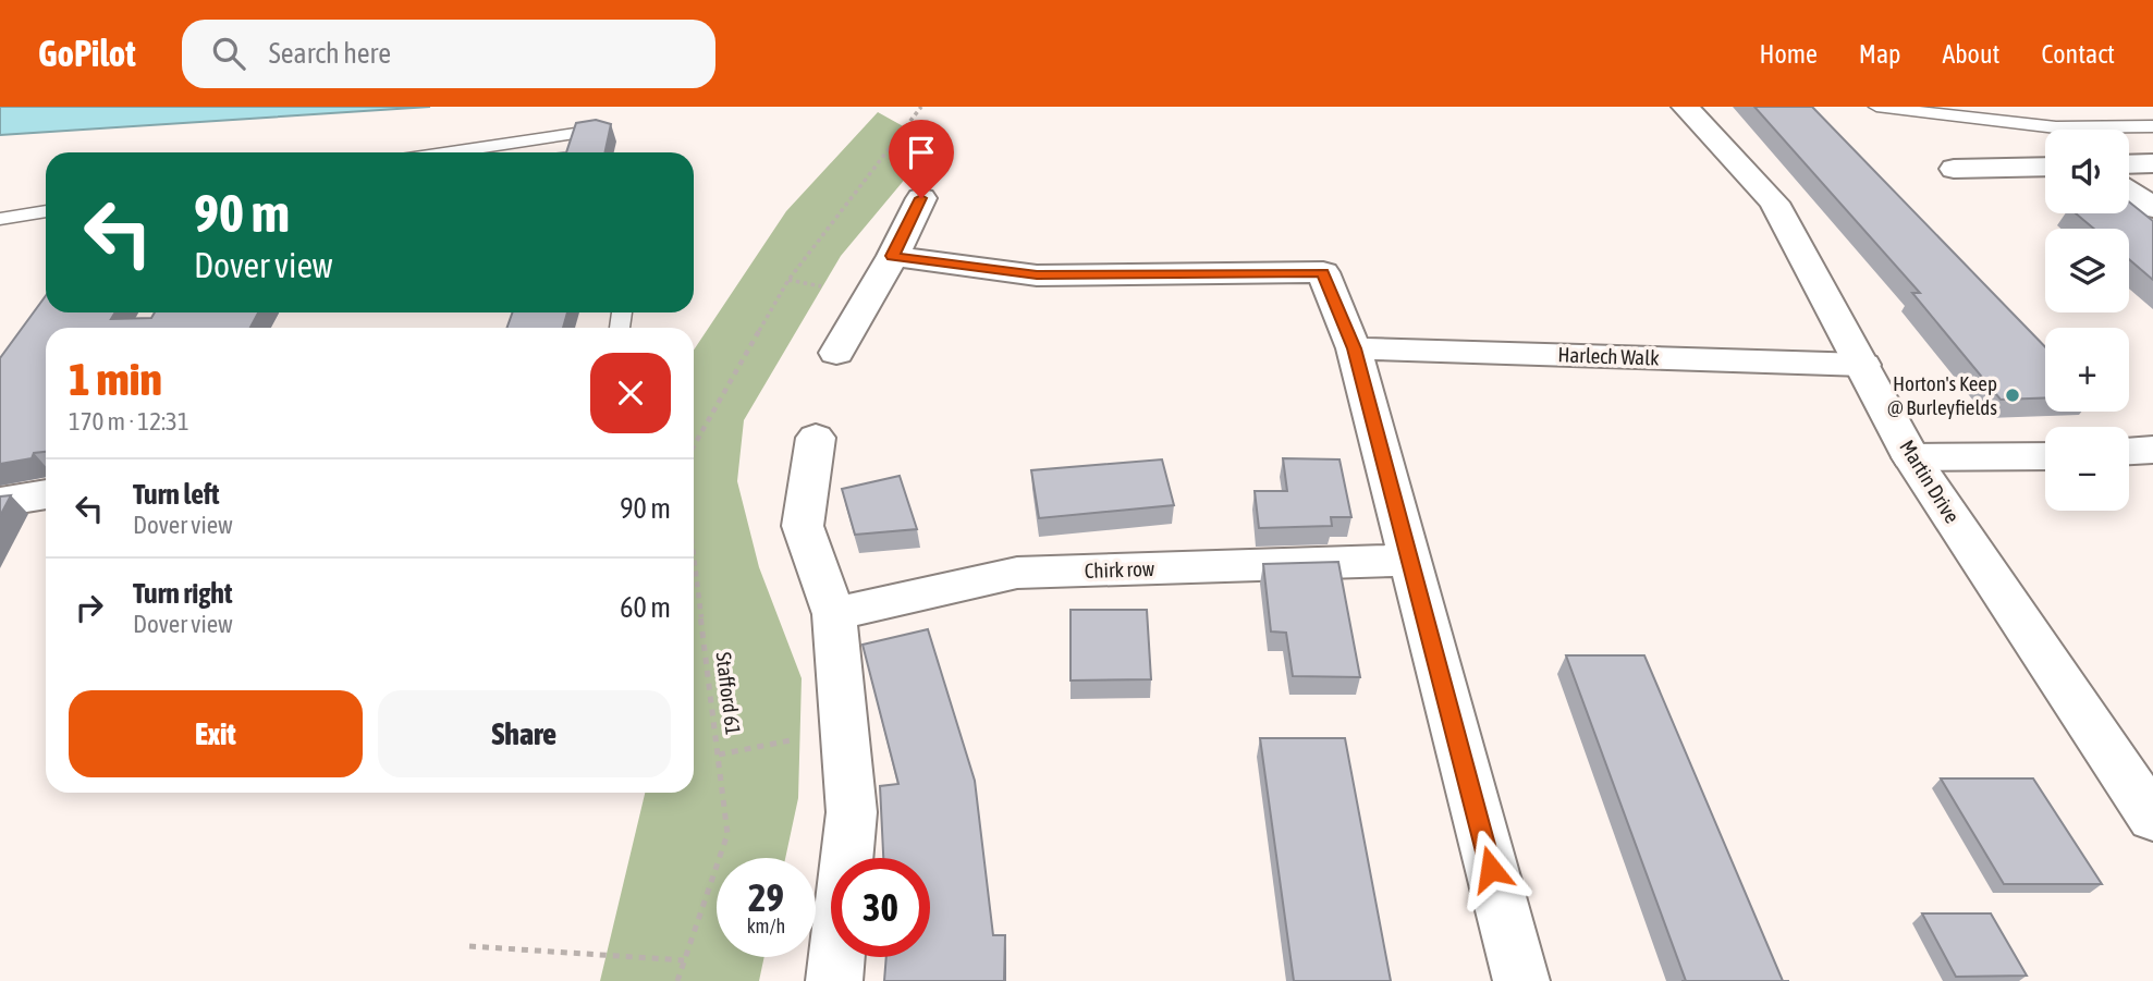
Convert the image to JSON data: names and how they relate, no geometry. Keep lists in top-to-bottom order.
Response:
{
  "streets": {
    "street": ["Harlech Walk", "Martin Drive", "Chirk row"],
    "path": ["Stafford 61"]
  },
  "crossings": [
    ["Harlech Walk", "Martin Drive"]
  ],
  "places": ["Horton's Keep @ Burleyfields"],
  "page": {
    "header": "GoPilot",
    "search": "Search here",
    "nav": [
      "Home",
      "Map",
      "About",
      "Contact"
    ],
    "map_buttons": ["+", "−"],
    "turn": ["90 m", "Dover view"],
    "heading": ["1 min", "170 m · 12:31"],
    "list": [
      {
        "name": "Turn left",
        "note": "Dover view",
        "value": "90 m"
      },
      {
        "name": "Turn right",
        "note": "Dover view",
        "value": "60 m"
      }
    ],
    "buttons": ["Exit", "Share"],
    "speed": "29 km/h",
    "limit": "30"
  }
}
